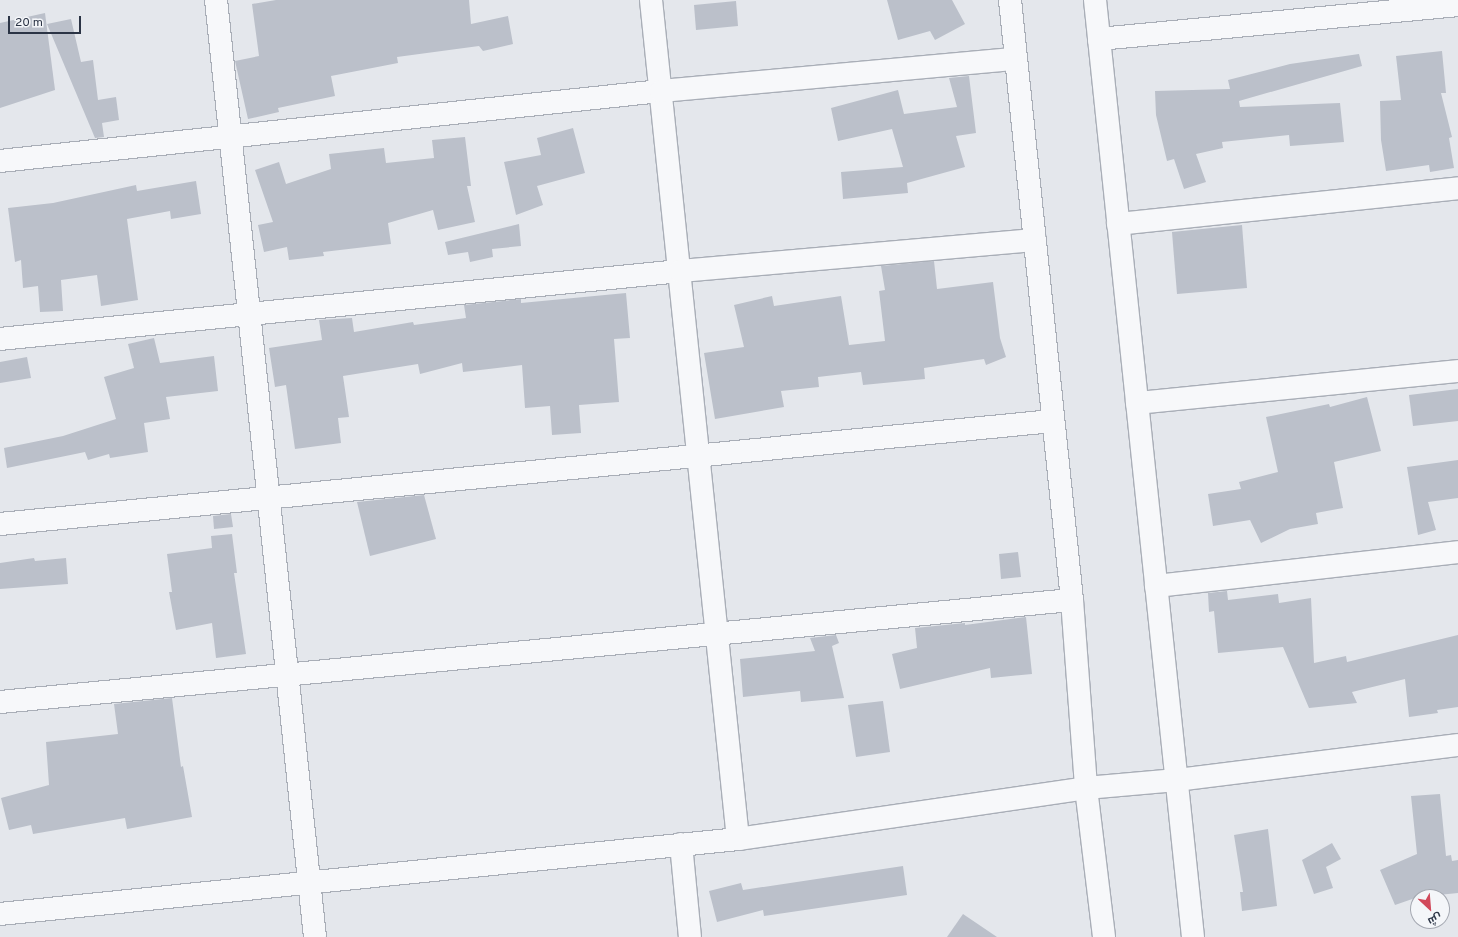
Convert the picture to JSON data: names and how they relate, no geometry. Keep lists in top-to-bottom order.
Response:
{
  "scale_bar": "20 m",
  "north": "bottom right"
}
